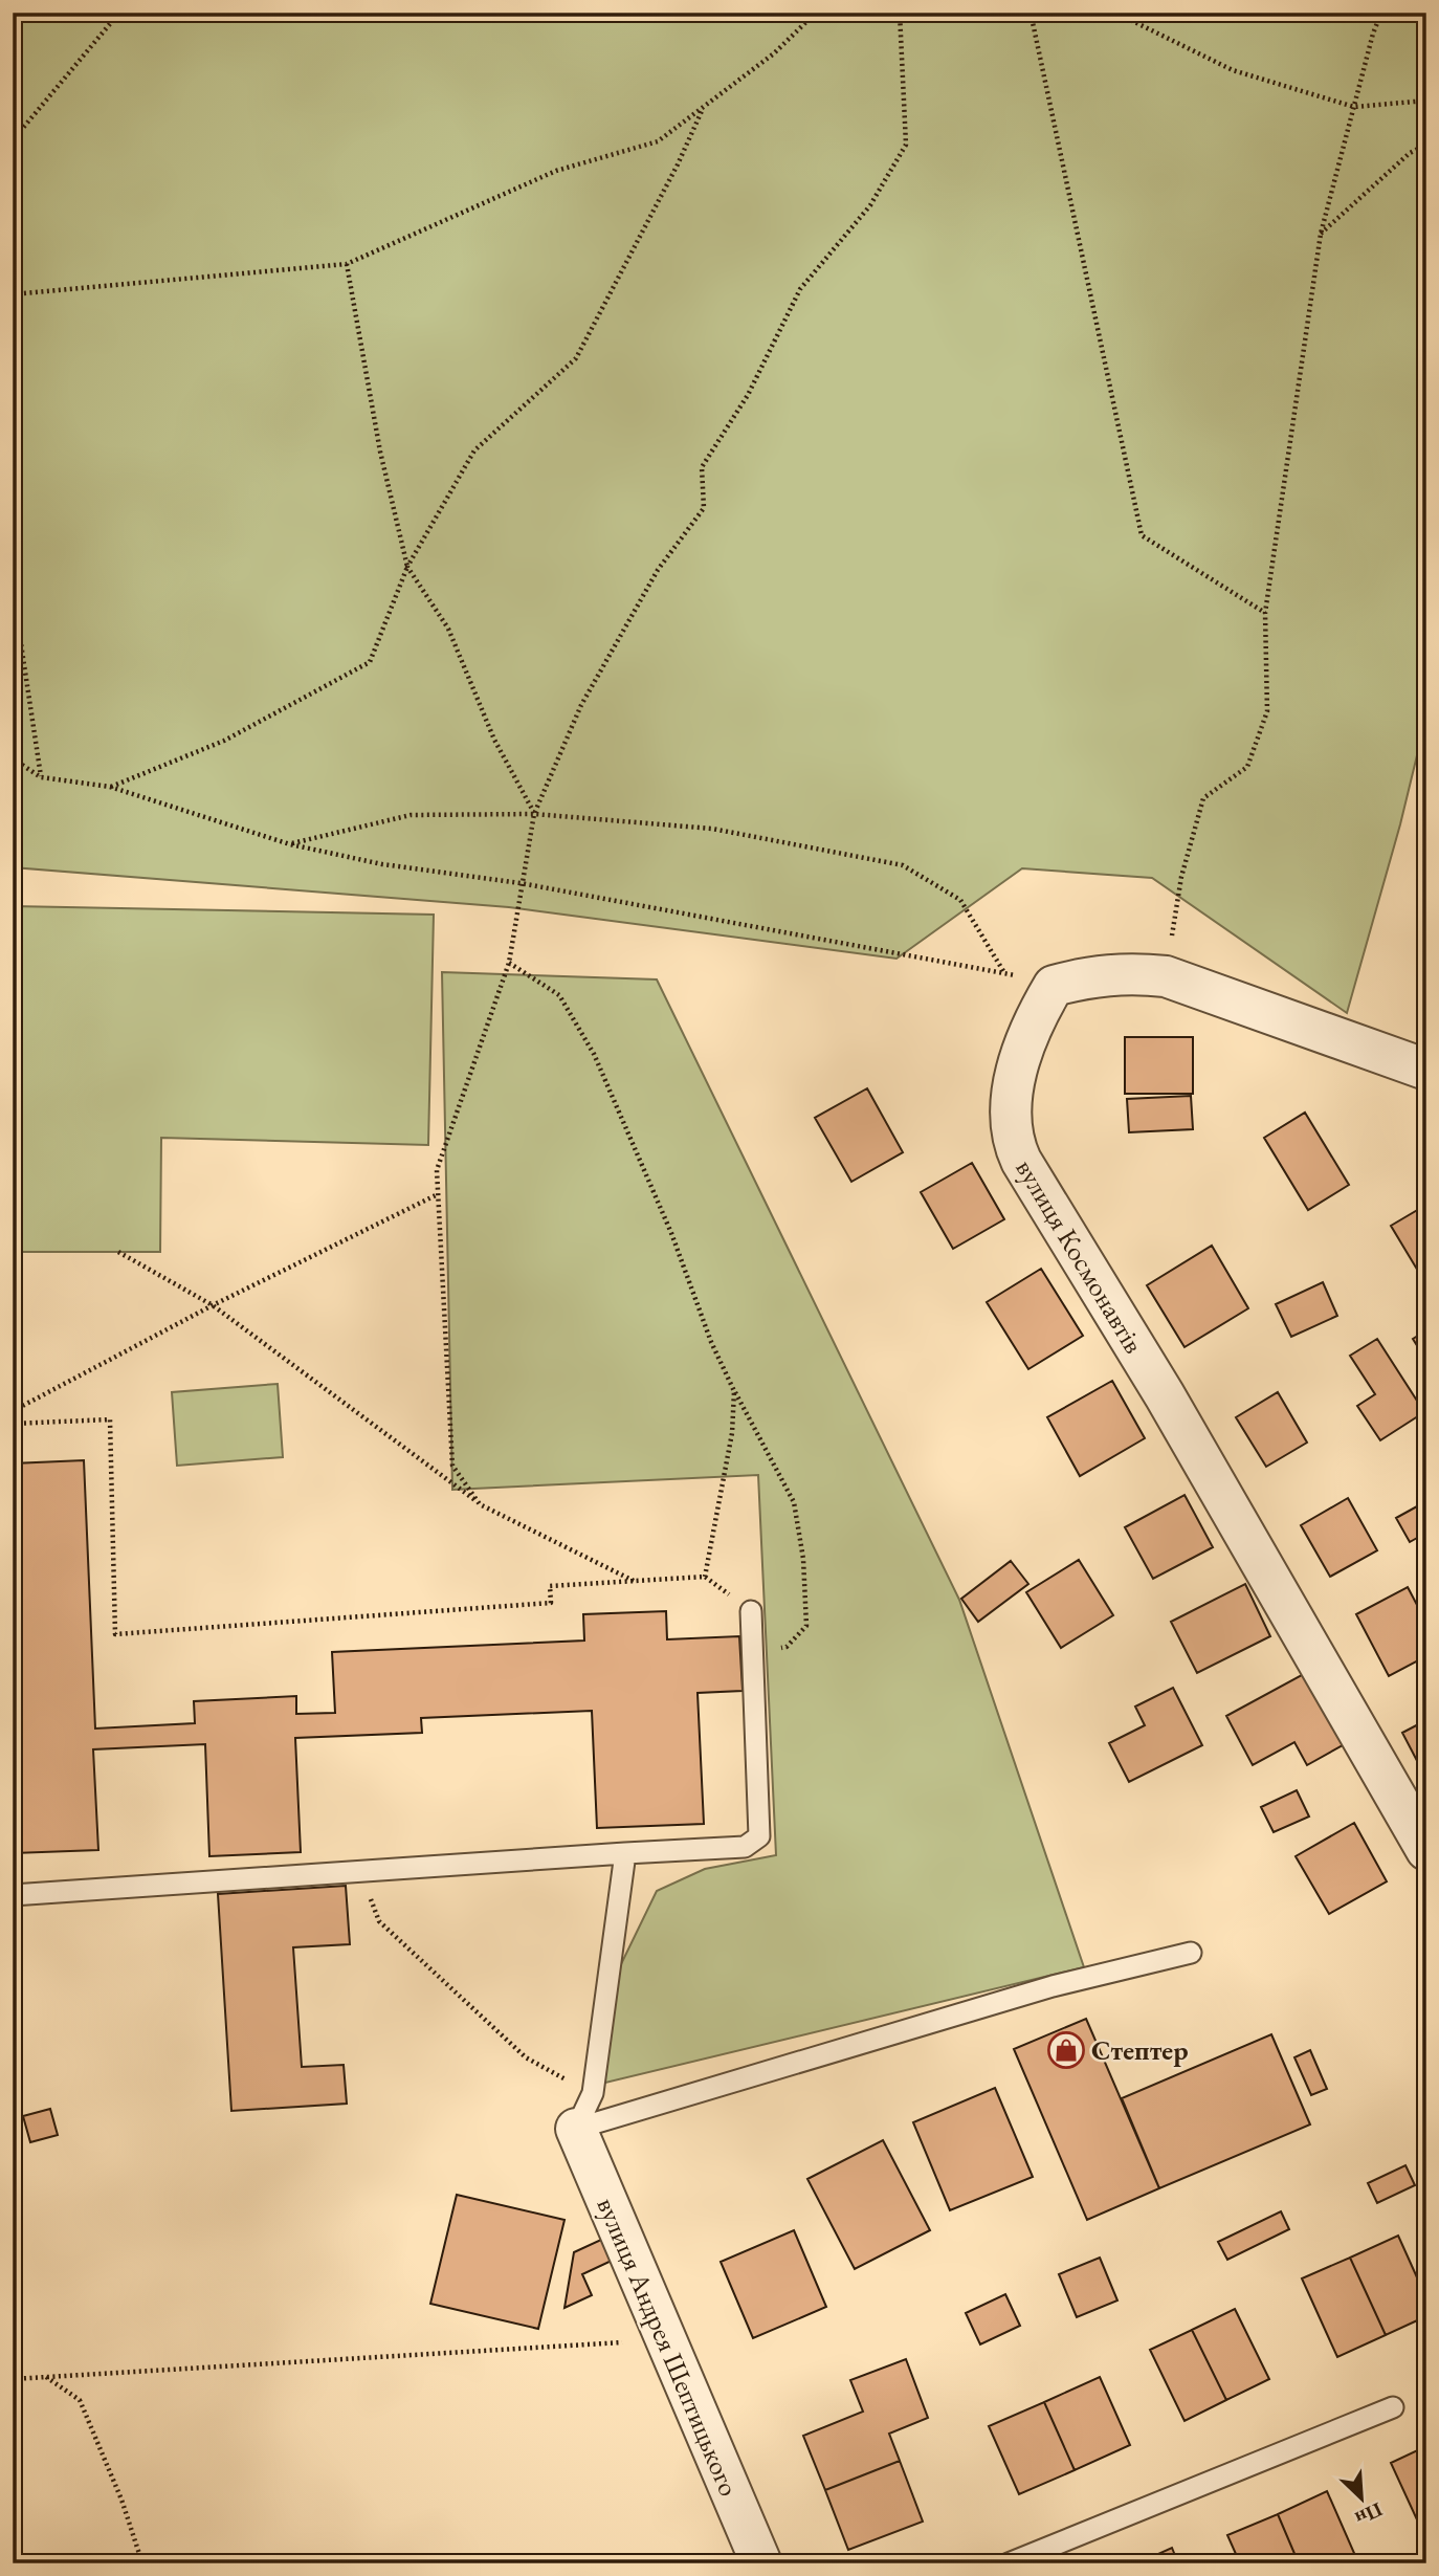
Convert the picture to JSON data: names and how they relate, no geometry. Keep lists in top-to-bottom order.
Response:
{
  "streets": {
    "street": ["вулиця Космонавтів", "вулиця Андрея Шептицького"]
  },
  "places": {
    "shop": ["Стептер"]
  },
  "north": "bottom right"
}
